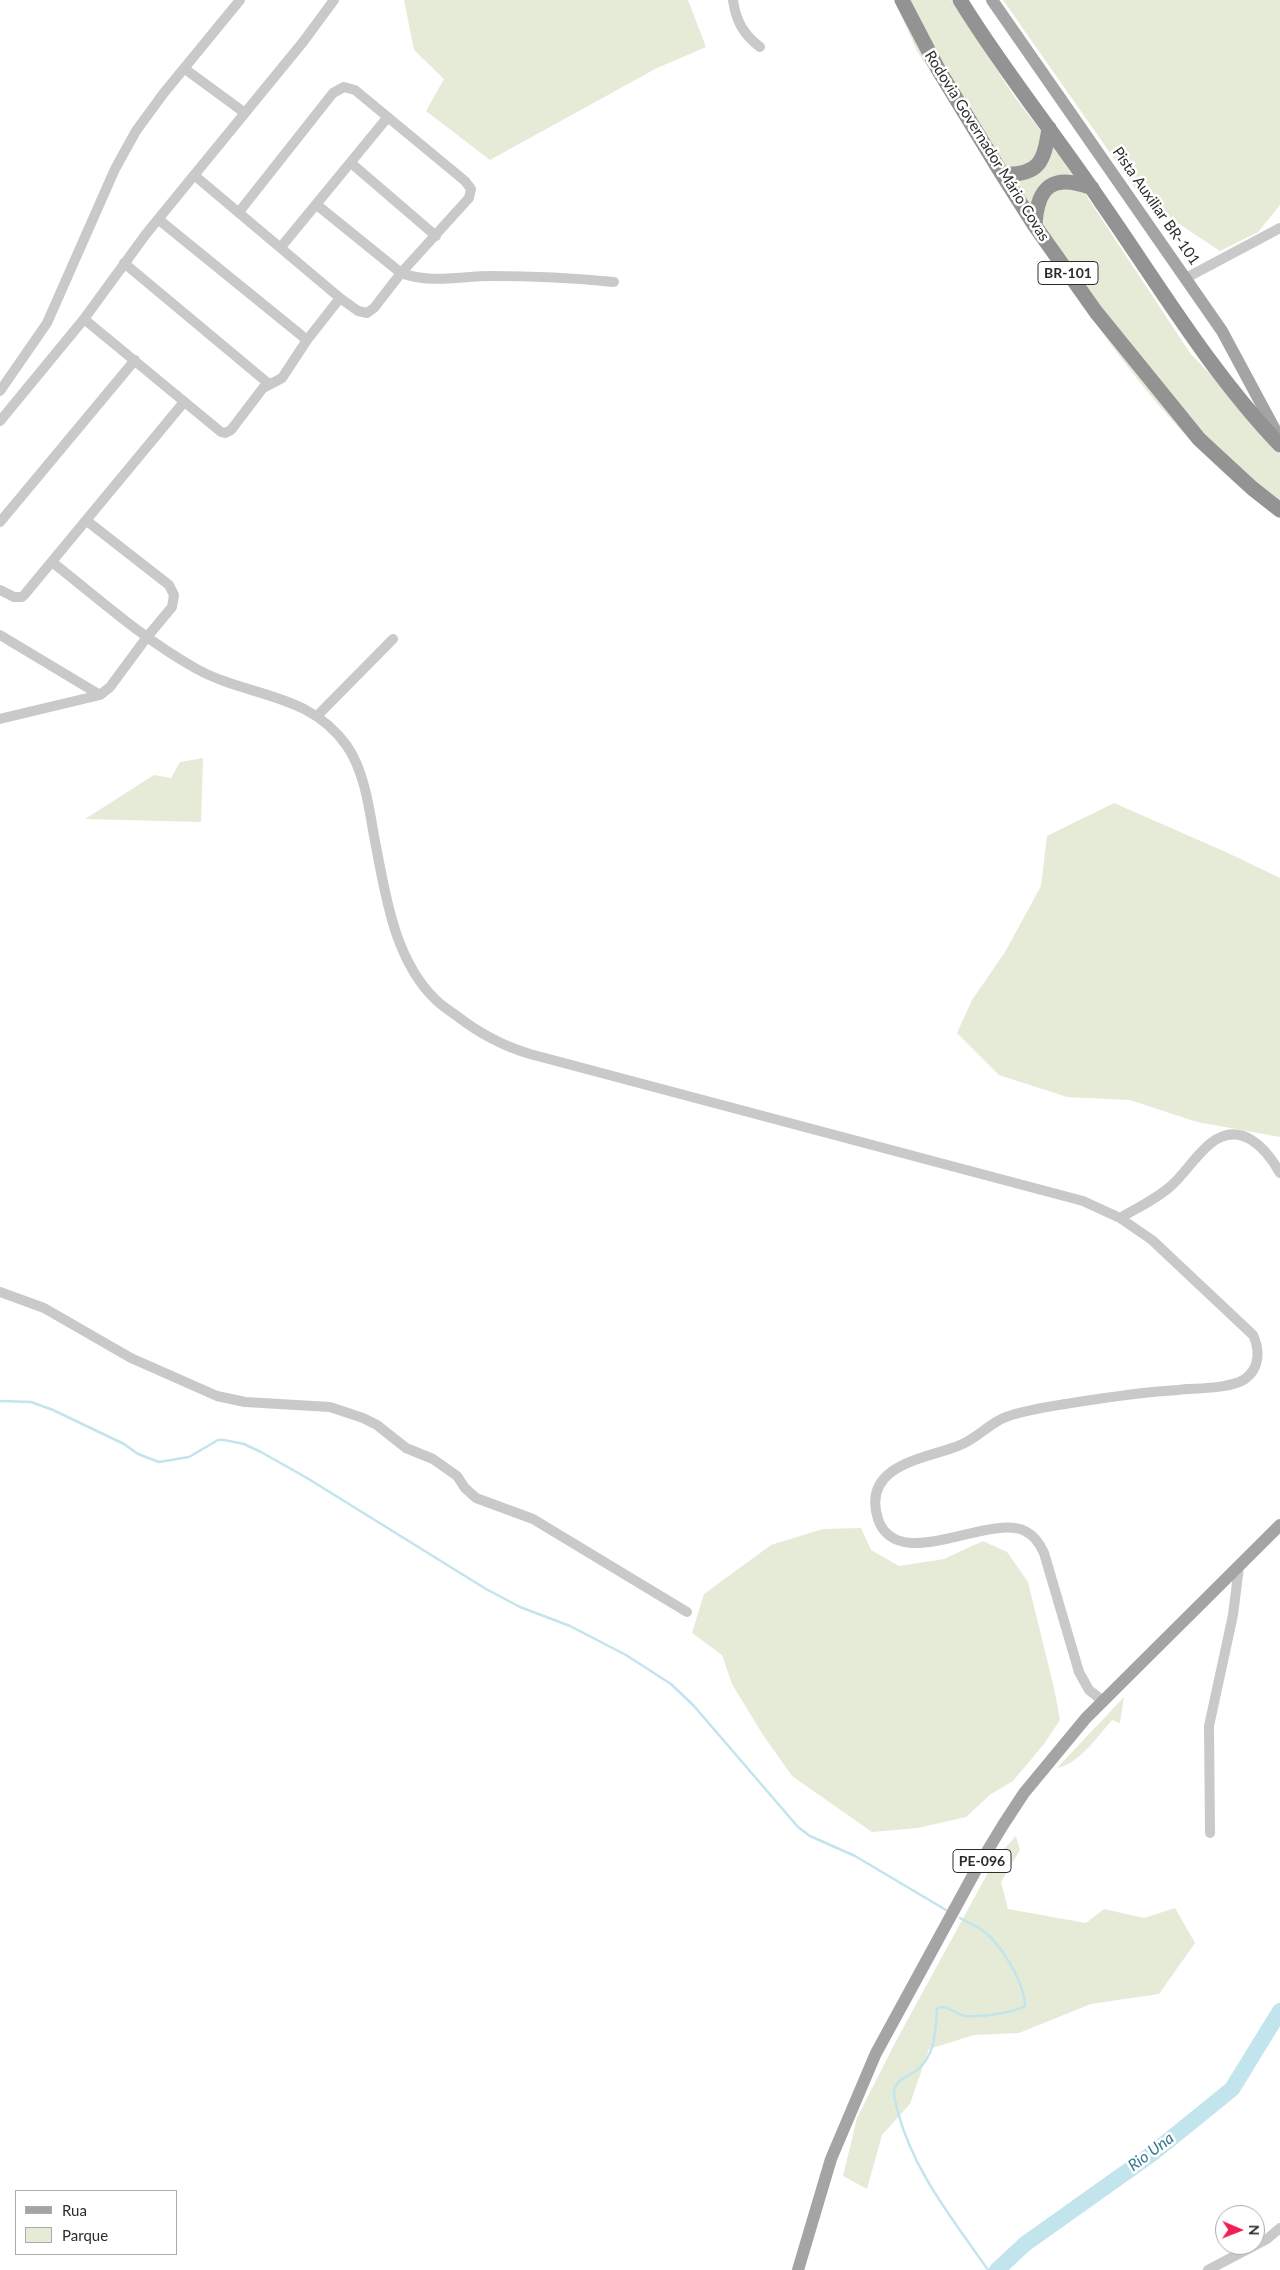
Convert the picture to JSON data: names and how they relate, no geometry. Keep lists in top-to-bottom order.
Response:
{
  "streets": {
    "highway": ["Rodovia Governador Mário Covas", "BR-101"],
    "main road": ["Pista Auxiliar BR-101", "PE-096"]
  },
  "water": ["Rio Una"],
  "legend": ["Rua", "Parque"],
  "north": "right"
}
